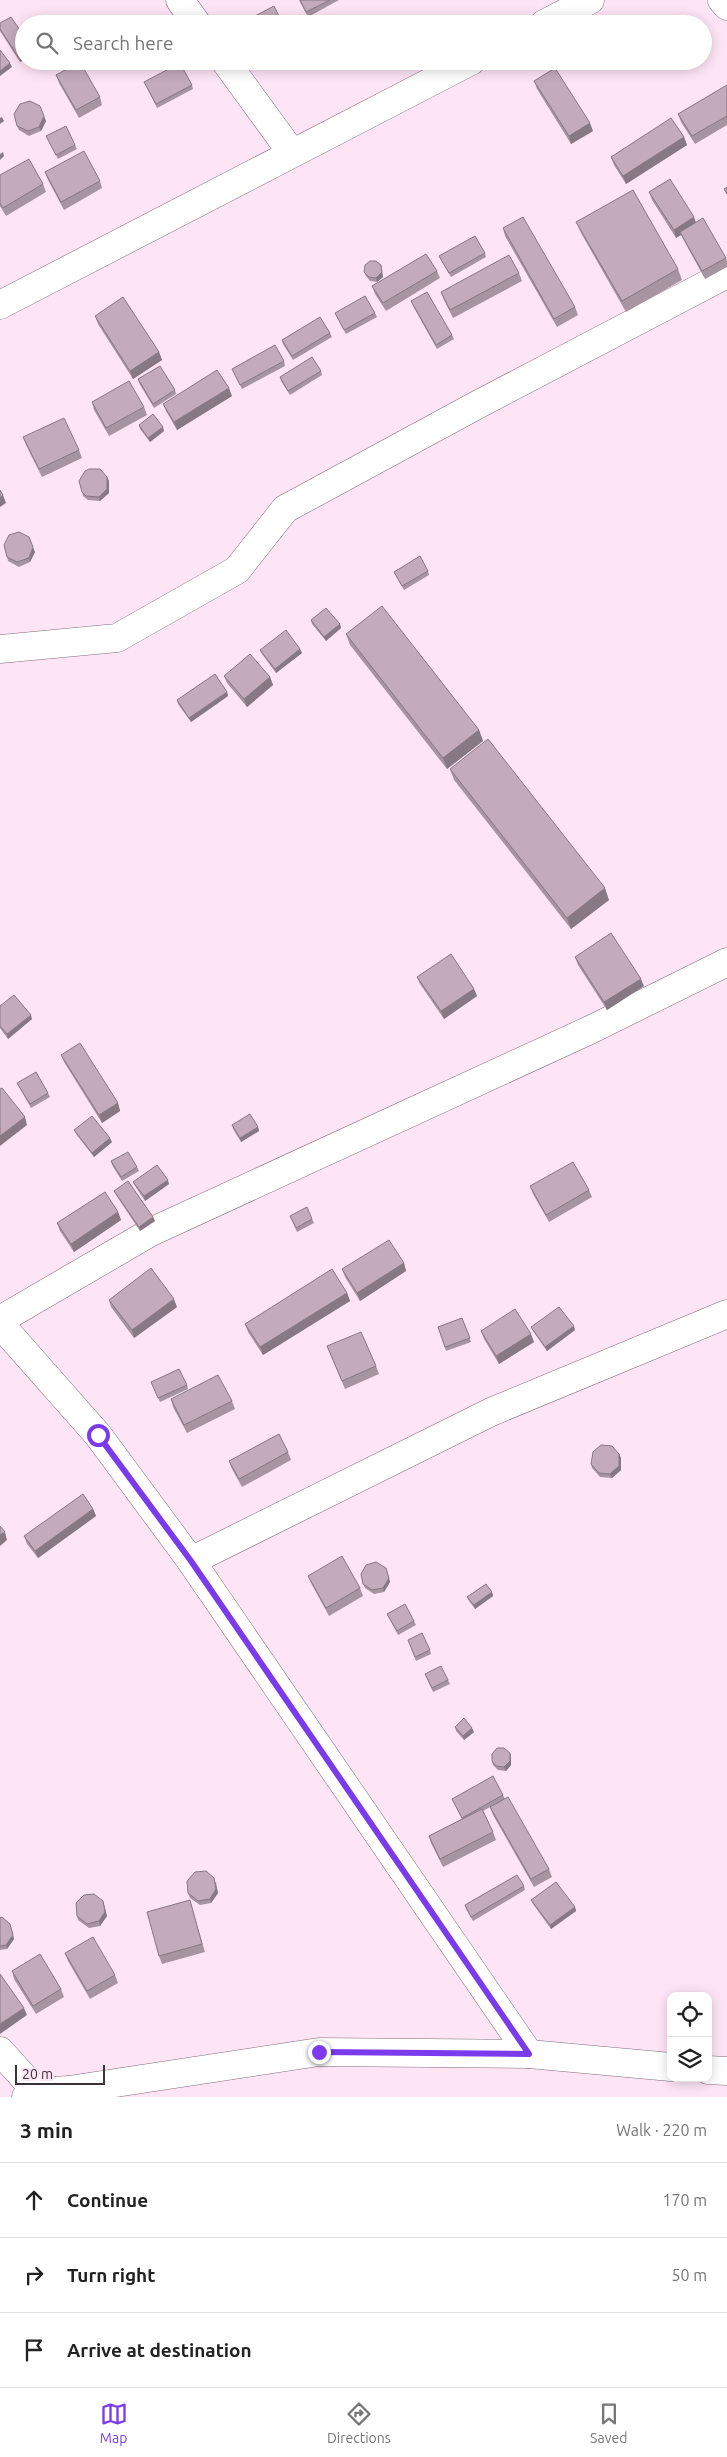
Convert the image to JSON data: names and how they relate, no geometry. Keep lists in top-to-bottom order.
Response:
{
  "scale_bar": "20 m",
  "page": {
    "search": "Search here",
    "scale": "20 m",
    "heading": ["3 min", "Walk · 220 m"],
    "list": [
      ["Continue", "170 m"],
      ["Turn right", "50 m"],
      "Arrive at destination"
    ],
    "nav": ["Map", "Directions", "Saved"]
  }
}
